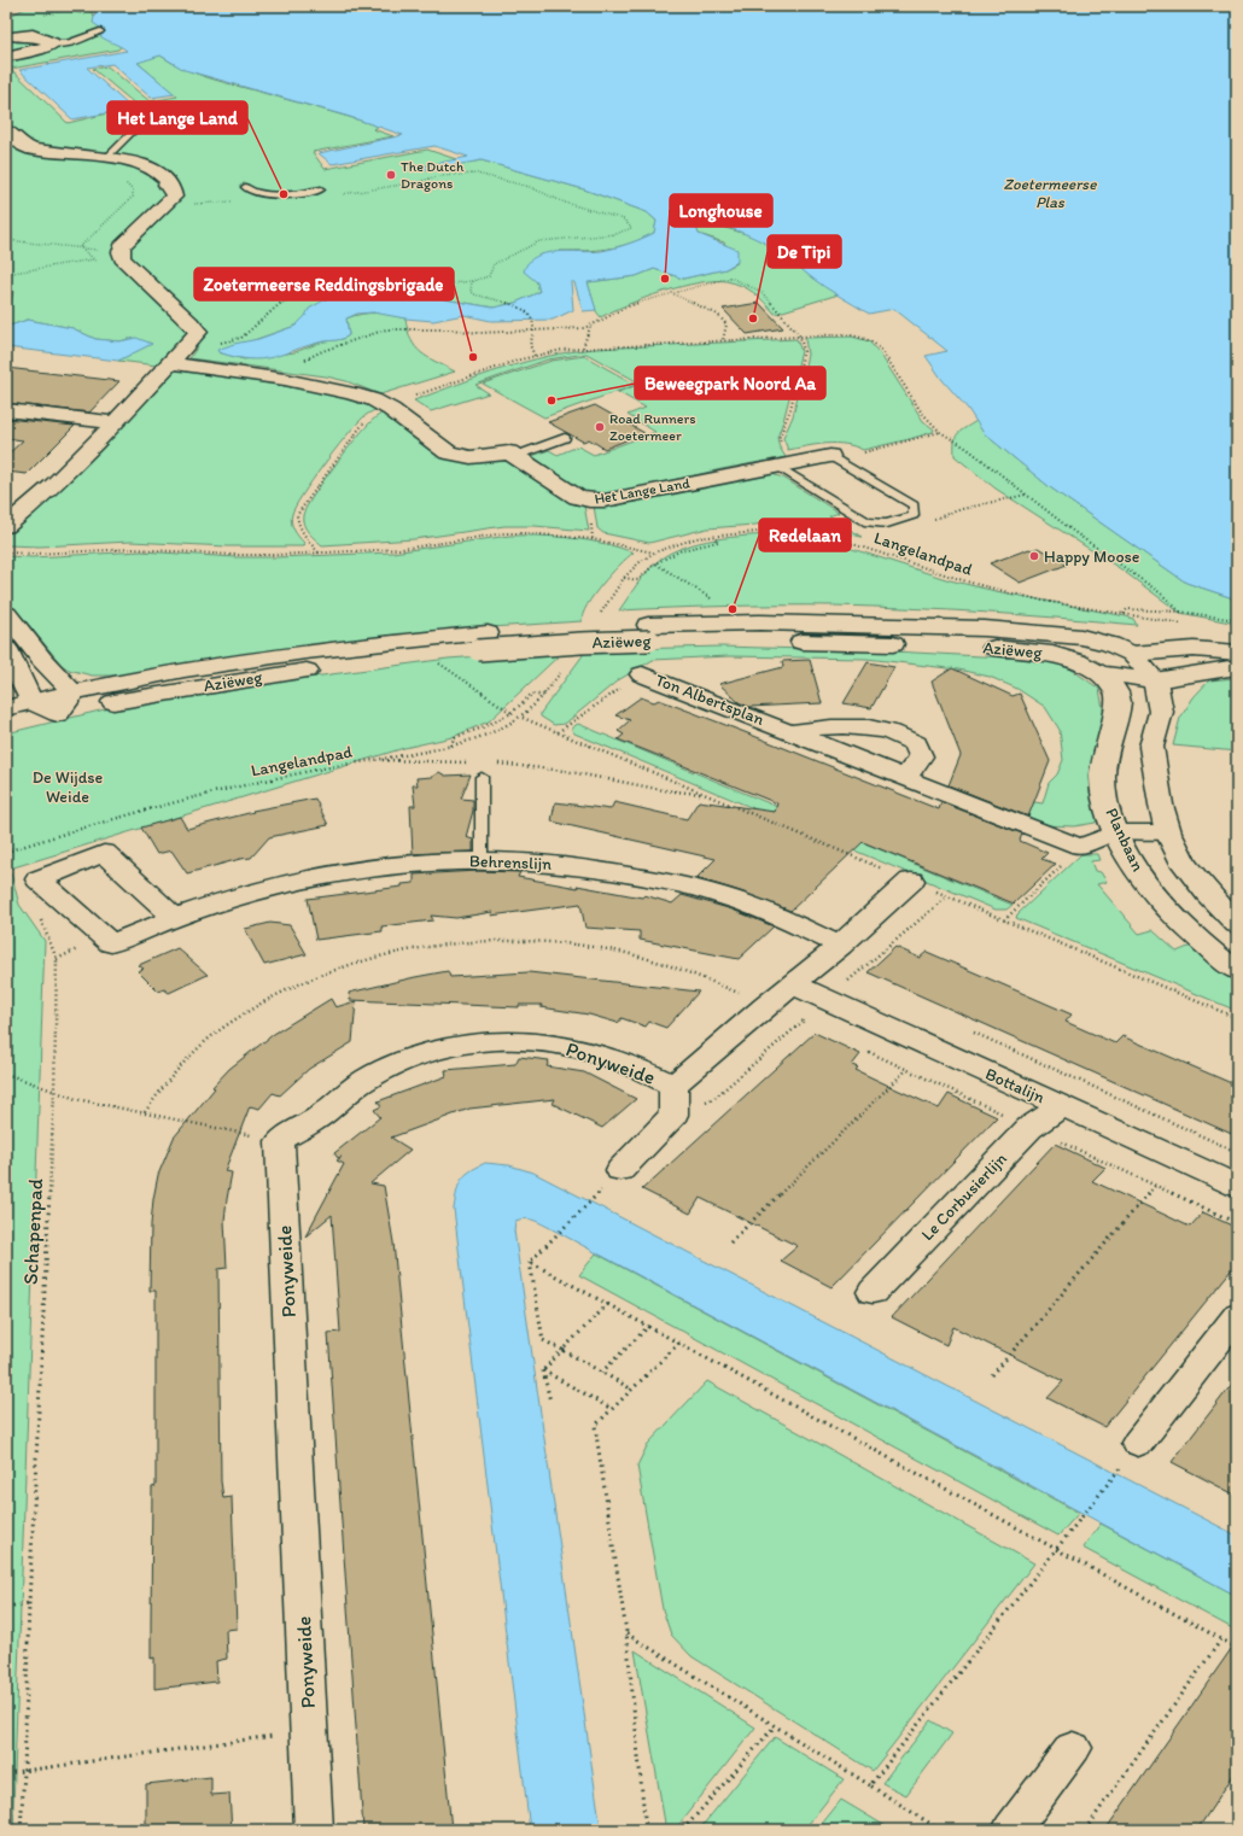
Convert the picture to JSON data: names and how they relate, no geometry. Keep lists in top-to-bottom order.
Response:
{
  "streets": {
    "street": [
      "Het Lange Land",
      "Aziëweg",
      "Ton Albertsplan",
      "Planbaan",
      "Behrenslijn",
      "Ponyweide",
      "Bottalijn",
      "Le Corbusierlijn"
    ],
    "path": ["Langelandpad", "Schapenpad"]
  },
  "crossings": [
    ["Aziëweg", "Planbaan"],
    ["Bottalijn", "Le Corbusierlijn"]
  ],
  "water": ["Zoetermeerse Plas"],
  "parks": ["De Wijdse Weide"],
  "places": [
    "The Dutch Dragons",
    "Het Lange Land",
    "Longhouse",
    "De Tipi",
    "Zoetermeerse Reddingsbrigade",
    "Beweegpark Noord Aa",
    "Road Runners Zoetermeer",
    "Happy Moose",
    "Redelaan"
  ]
}
